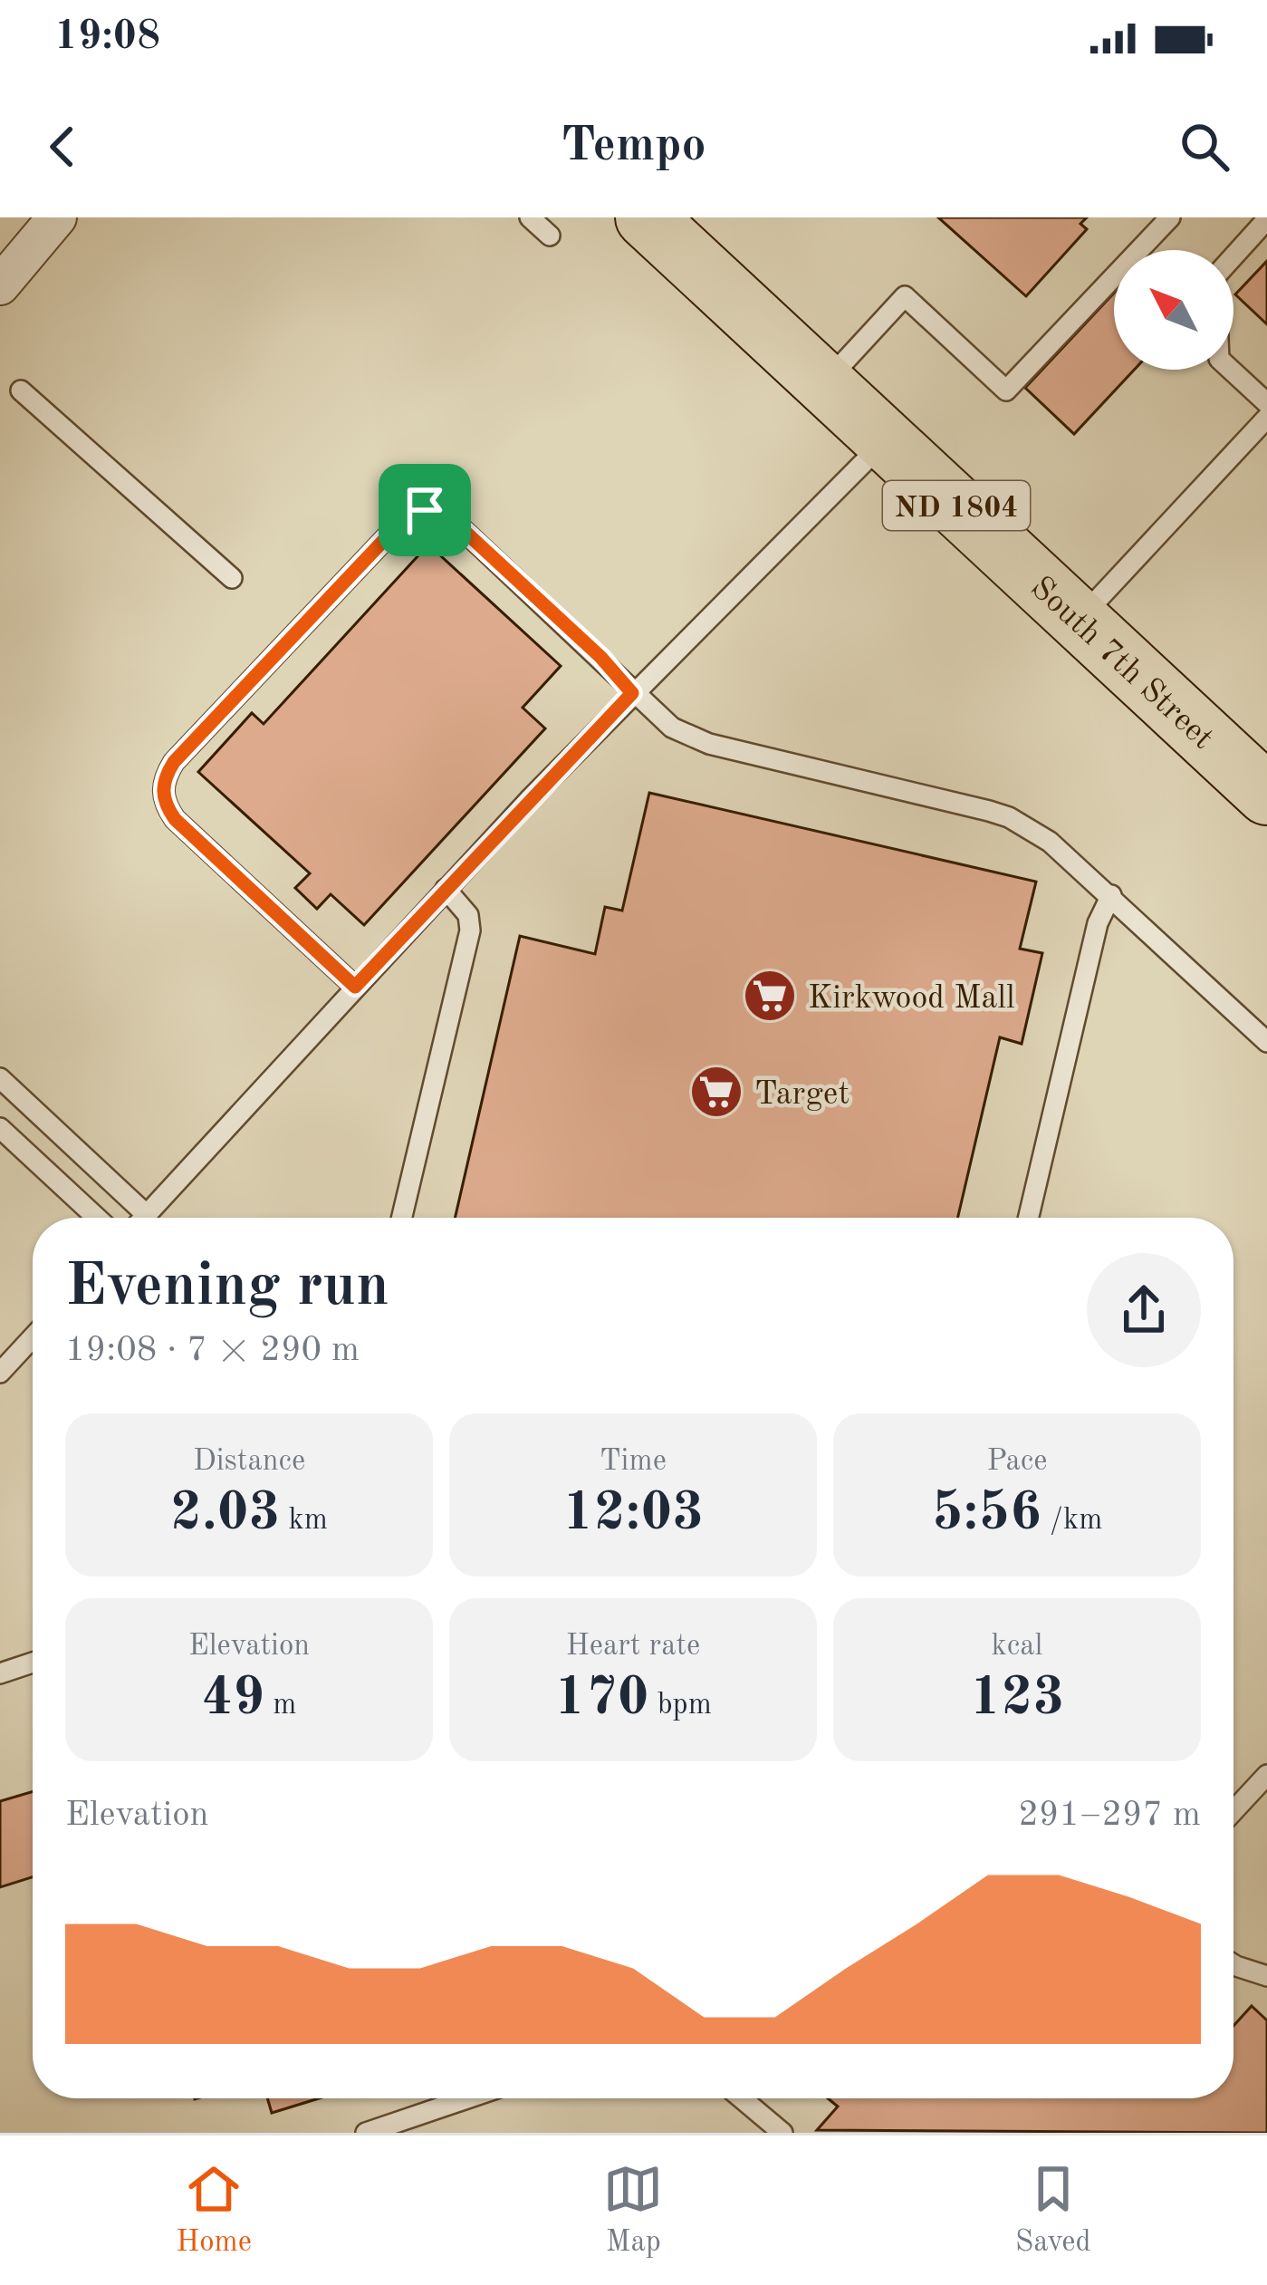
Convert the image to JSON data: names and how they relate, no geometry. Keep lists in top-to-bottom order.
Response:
{
  "streets": {
    "main road": ["ND 1804", "South 7th Street"]
  },
  "places": {
    "supermarket": ["Kirkwood Mall", "Target"]
  },
  "north": "top left",
  "page": {
    "status": "19:08",
    "header": "Tempo",
    "heading": ["Evening run", "19:08 · 7 × 290 m"],
    "stats": [
      ["Distance", "2.03 km"],
      ["Time", "12:03"],
      ["Pace", "5:56 /km"],
      ["Elevation", "49 m"],
      ["Heart rate", "170 bpm"],
      ["kcal", "123"]
    ],
    "chart": ["Elevation", "291–297 m"],
    "tabs": ["Home", "Map", "Saved"]
  }
}
